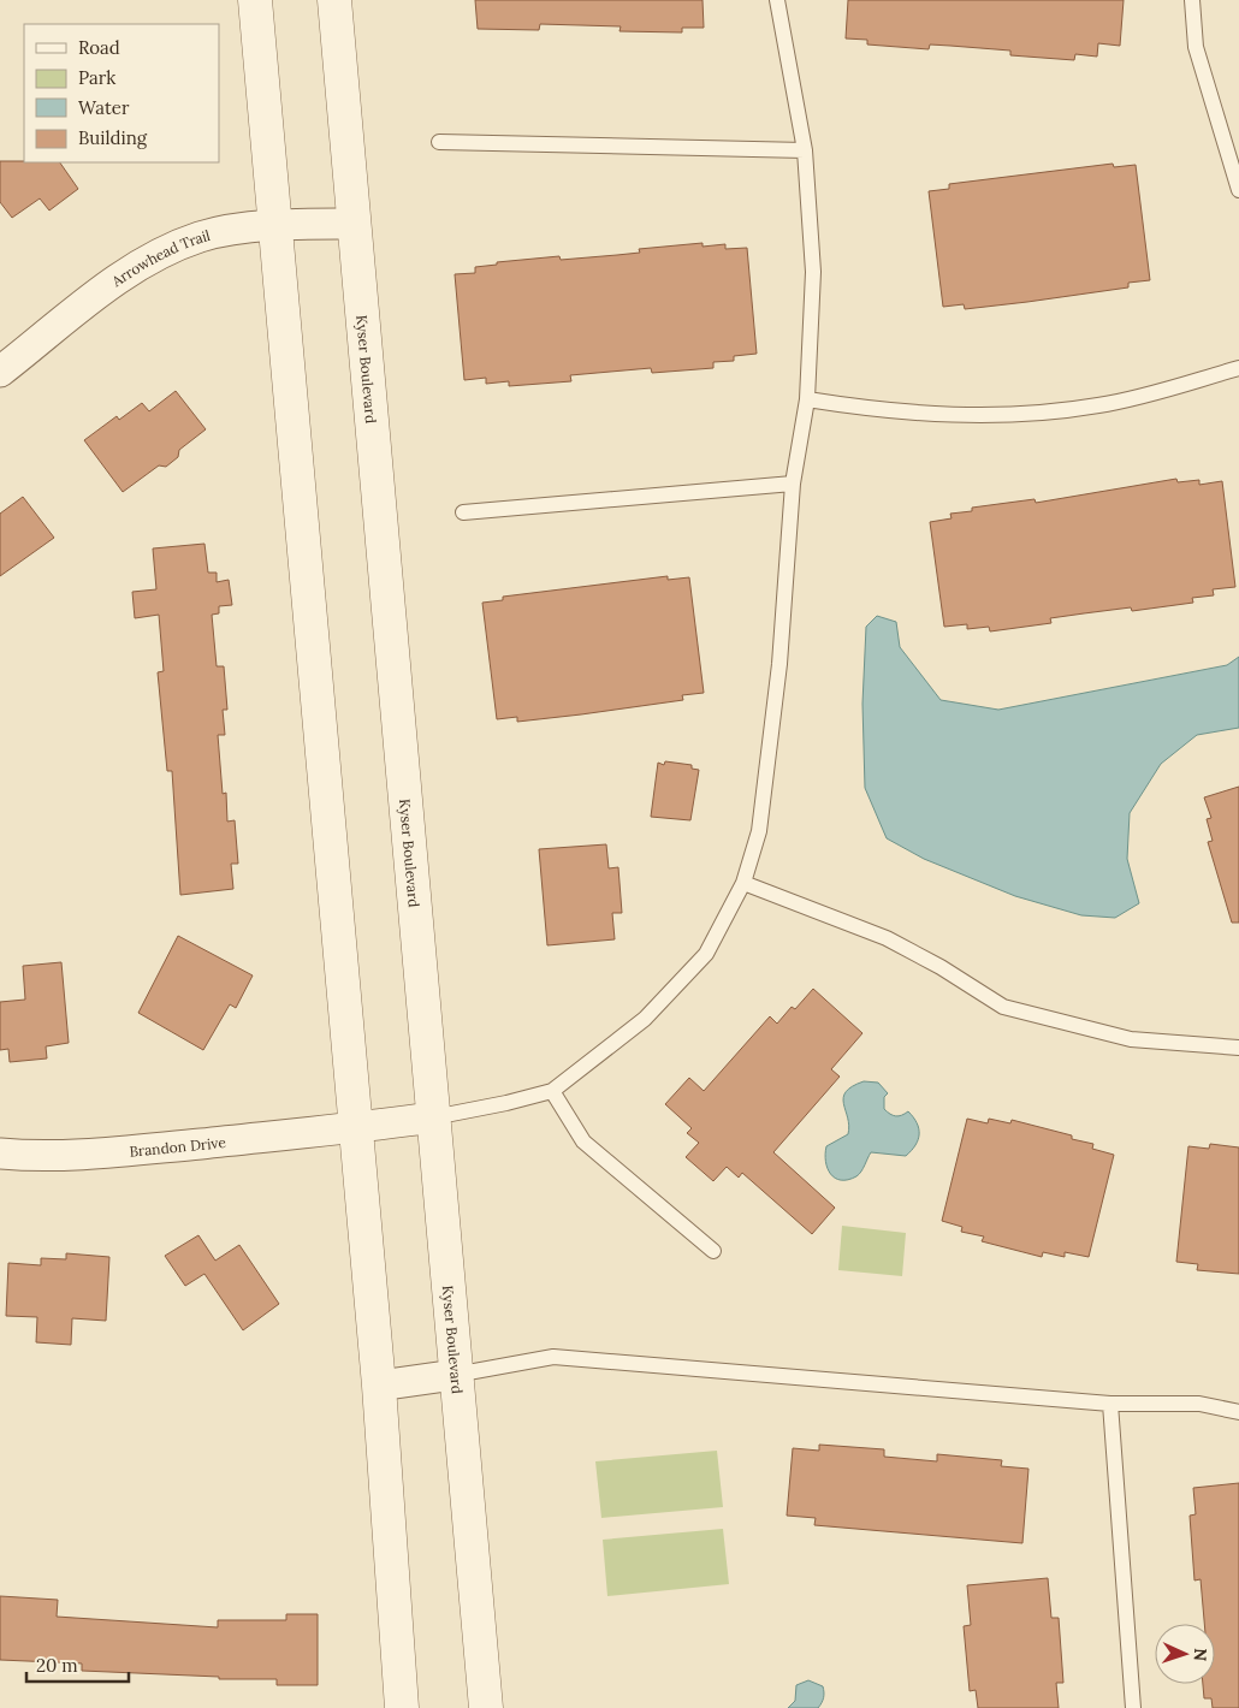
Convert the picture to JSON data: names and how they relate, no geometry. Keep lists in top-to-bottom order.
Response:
{
  "streets": {
    "street": ["Arrowhead Trail", "Kyser Boulevard", "Brandon Drive"]
  },
  "crossings": [
    ["Arrowhead Trail", "Kyser Boulevard"],
    ["Kyser Boulevard", "Brandon Drive"]
  ],
  "legend": [
    "Road",
    "Park",
    "Water",
    "Building"
  ],
  "scale_bar": "20 m",
  "north": "right"
}
